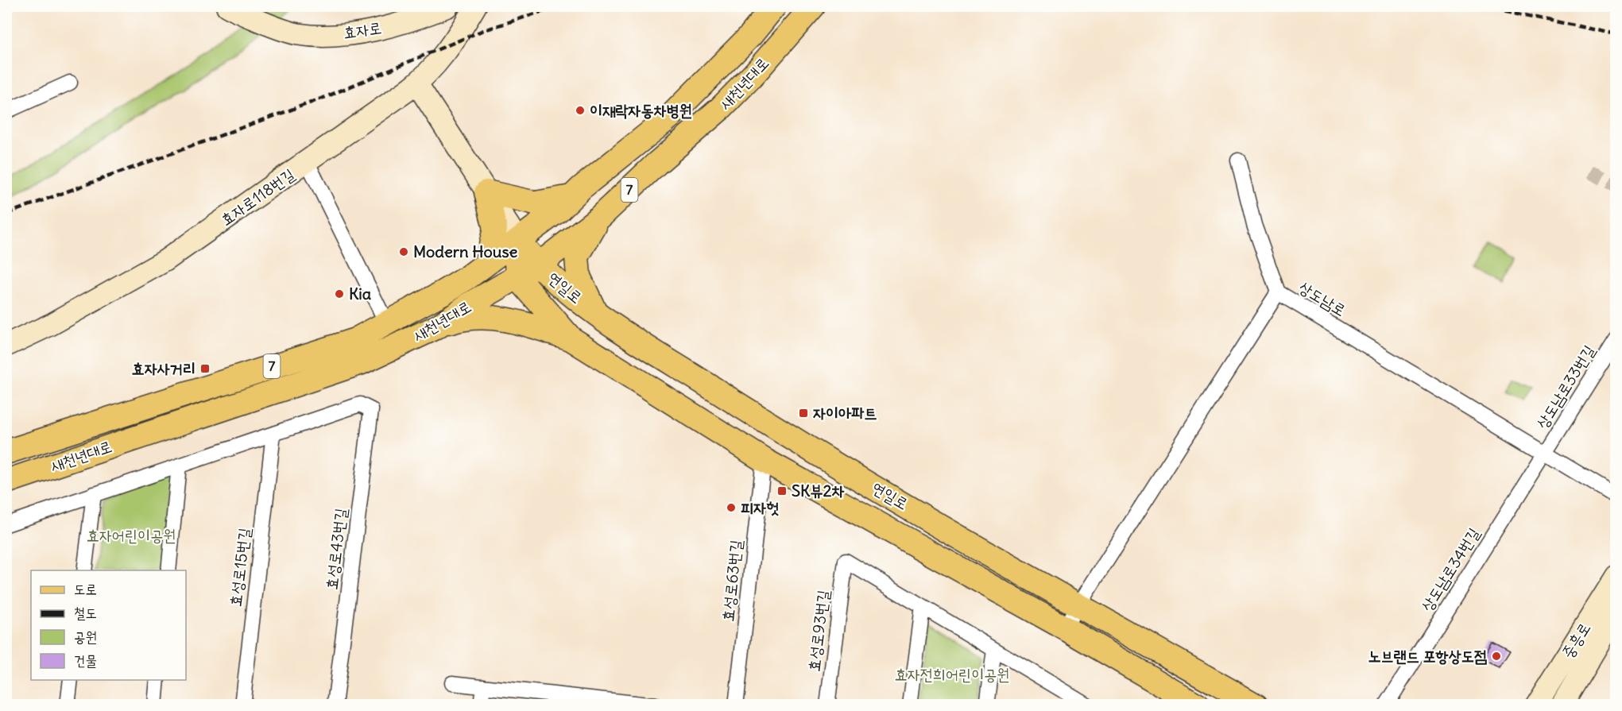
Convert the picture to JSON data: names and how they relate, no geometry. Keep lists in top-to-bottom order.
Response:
{
  "streets": {
    "main road": ["새천년대로", "7", "연일로"],
    "street": [
      "효자로",
      "효자로118번길",
      "상도남로",
      "상도남로33번길",
      "효성로43번길",
      "효성로15번길",
      "상도남로34번길",
      "효성로63번길",
      "효성로93번길",
      "중흥로"
    ]
  },
  "crossings": [
    ["새천년대로", "연일로"],
    ["연일로", "상도남로"],
    ["연일로", "효성로63번길"],
    ["상도남로", "상도남로33번길"],
    ["상도남로", "상도남로34번길"],
    ["상도남로33번길", "상도남로34번길"],
    ["효성로43번길", "효성로15번길"]
  ],
  "parks": ["효자어린이공원", "효자전희어린이공원"],
  "places": {
    "other": [
      "이재락자동차병원",
      "Modern House",
      "Kia",
      "피자헛",
      "노브랜드 포항상도점"
    ],
    "transit": ["효자사거리", "자이아파트", "SK뷰2차"]
  },
  "legend": [
    "도로",
    "철도",
    "공원",
    "건물"
  ]
}
